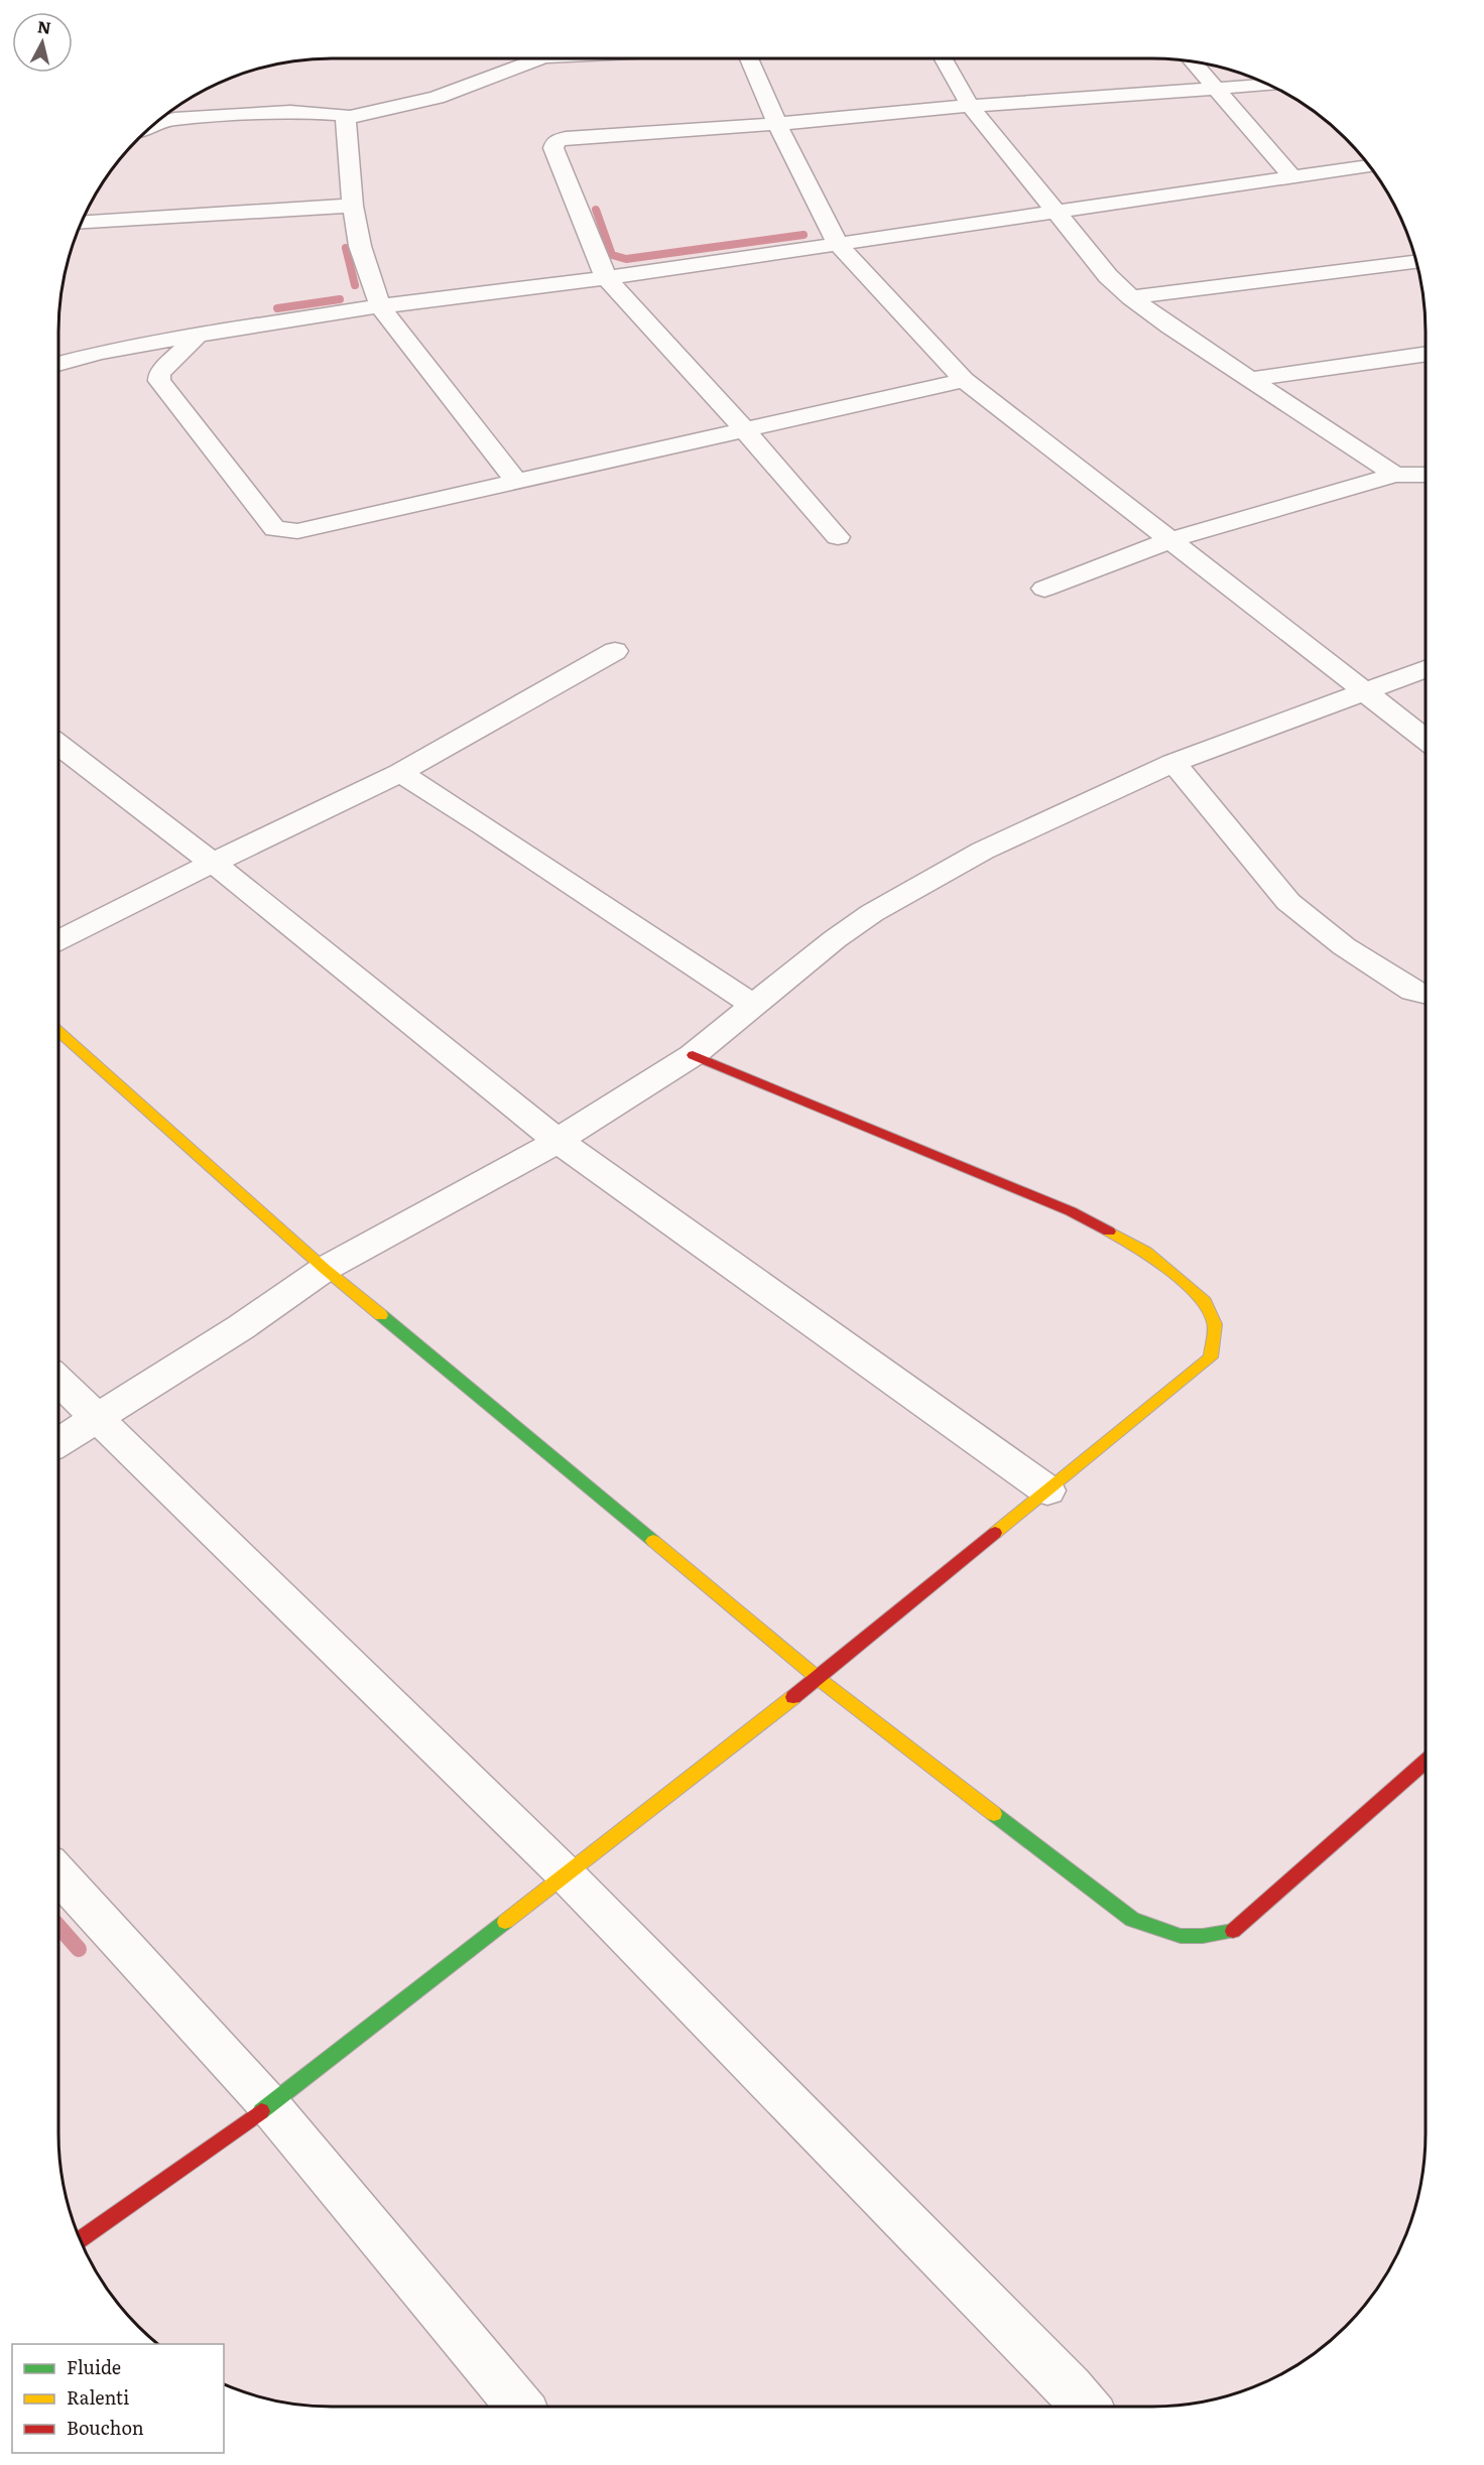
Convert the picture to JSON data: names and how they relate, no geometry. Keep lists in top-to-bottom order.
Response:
{
  "legend": ["Fluide", "Ralenti", "Bouchon"],
  "north": "top"
}
